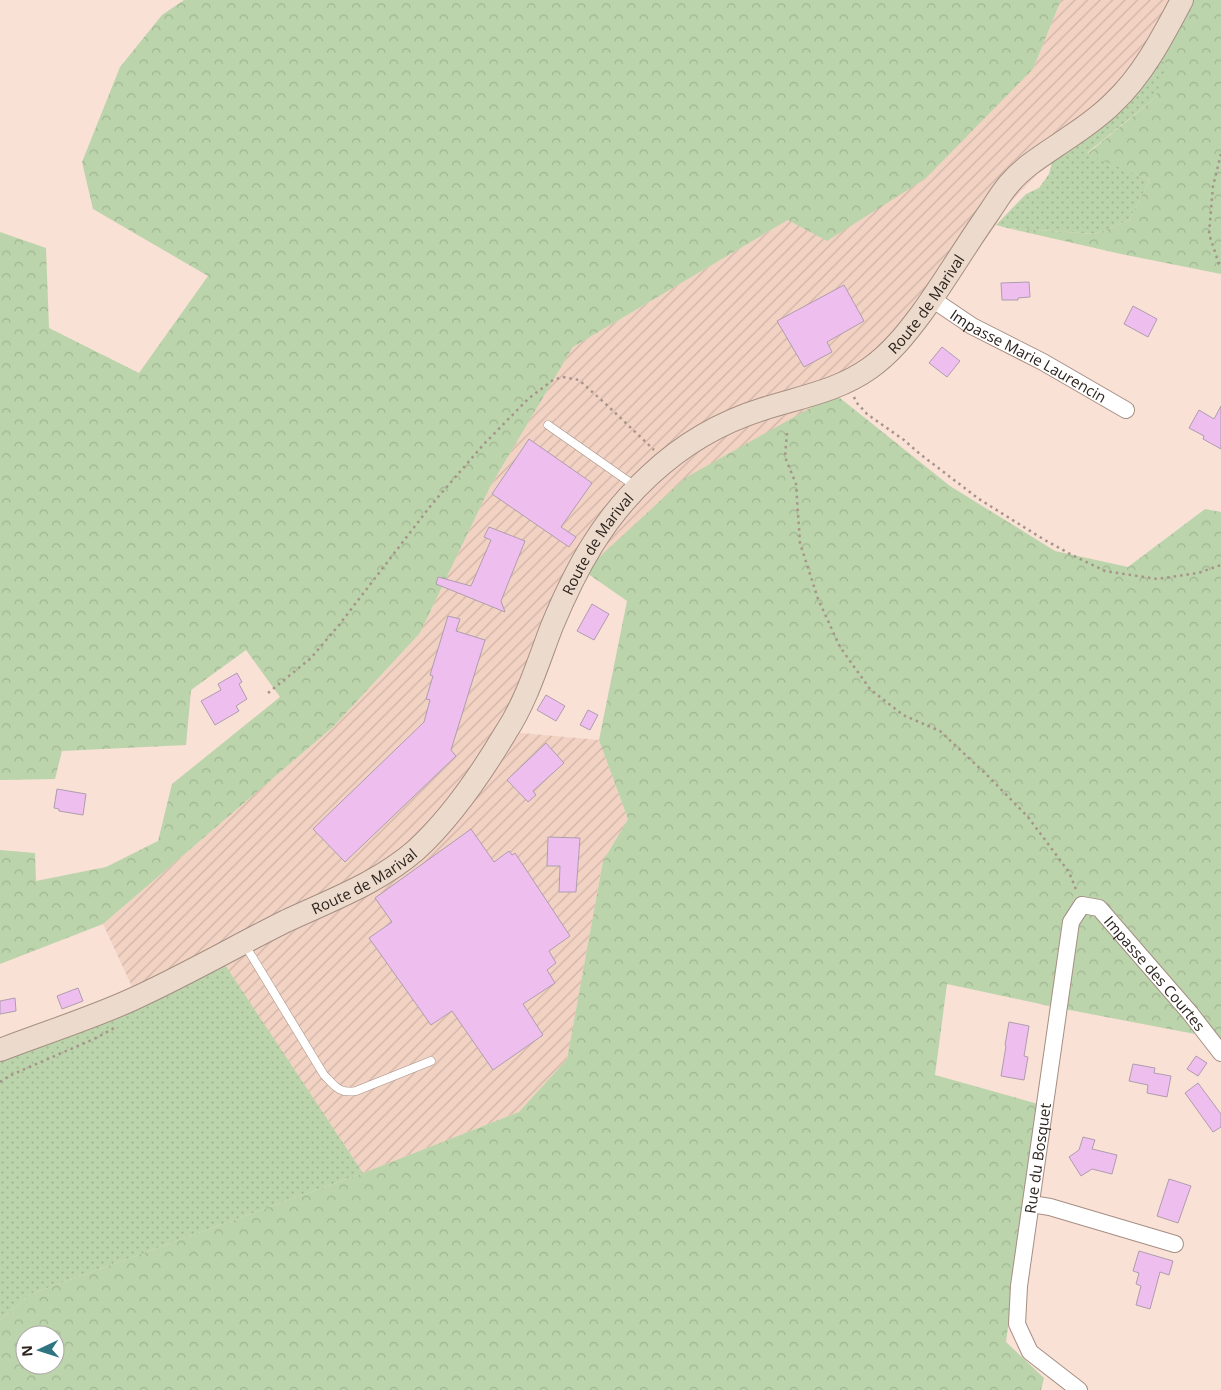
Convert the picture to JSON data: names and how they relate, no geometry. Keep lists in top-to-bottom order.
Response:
{
  "streets": {
    "main road": ["Route de Marival"],
    "street": ["Impasse Marie Laurencin", "Impasse des Courtes", "Rue du Bosquet"]
  },
  "crossings": [
    ["Route de Marival", "Impasse Marie Laurencin"],
    ["Impasse des Courtes", "Rue du Bosquet"]
  ],
  "north": "left"
}
